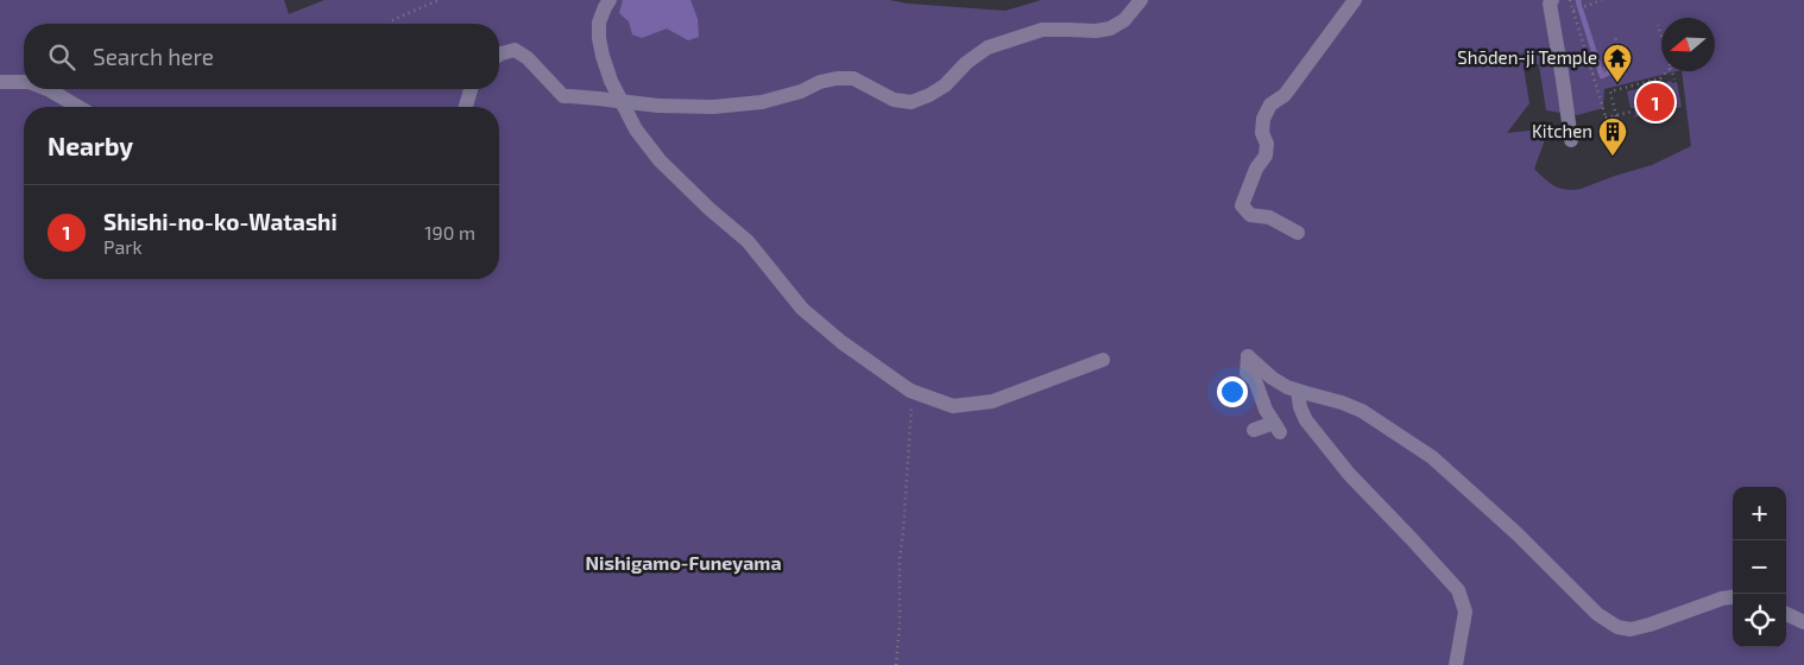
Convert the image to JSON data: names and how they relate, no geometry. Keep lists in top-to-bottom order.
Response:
{
  "districts": ["Nishigamo-Funeyama"],
  "places": {
    "temple": ["Shōden-ji Temple"],
    "building": ["Kitchen"]
  },
  "north": "left",
  "page": {
    "search": "Search here",
    "pins": "1",
    "heading": "Nearby",
    "list": [
      {
        "mark": "1",
        "name": "Shishi-no-ko-Watashi",
        "note": "Park",
        "value": "190 m"
      }
    ],
    "map_buttons": ["+", "−"]
  }
}
